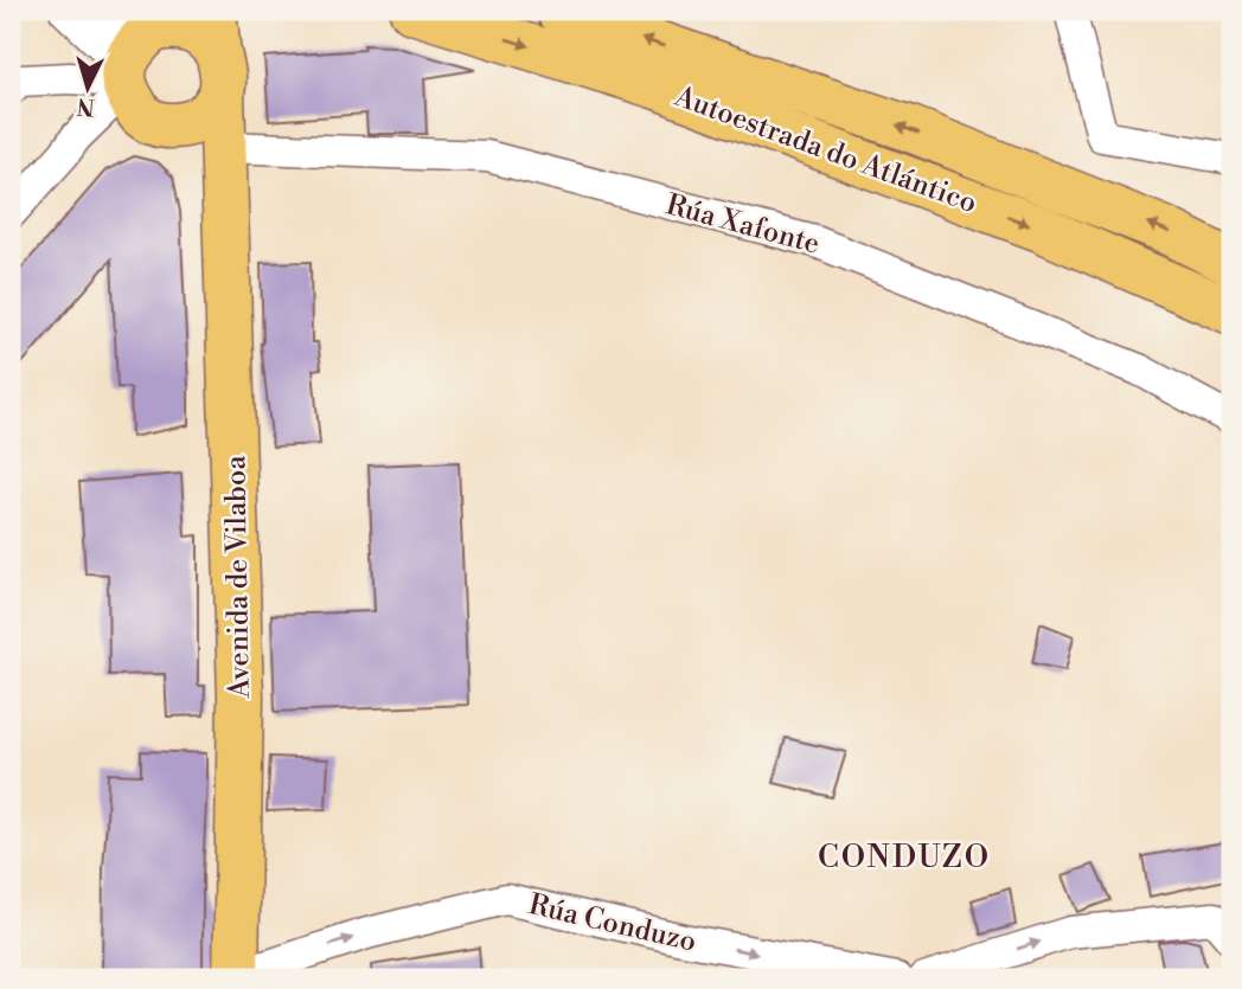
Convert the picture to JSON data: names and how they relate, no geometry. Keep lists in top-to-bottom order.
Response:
{
  "streets": {
    "highway": ["Autoestrada do Atlántico", "Avenida de Vilaboa"],
    "street": ["Rúa Xafonte", "Rúa Conduzo"]
  },
  "crossings": [
    ["Rúa Xafonte", "Avenida de Vilaboa"],
    ["Avenida de Vilaboa", "Rúa Conduzo"]
  ],
  "one_way": ["Rúa Conduzo"],
  "districts": ["CONDUZO"],
  "north": "bottom"
}
